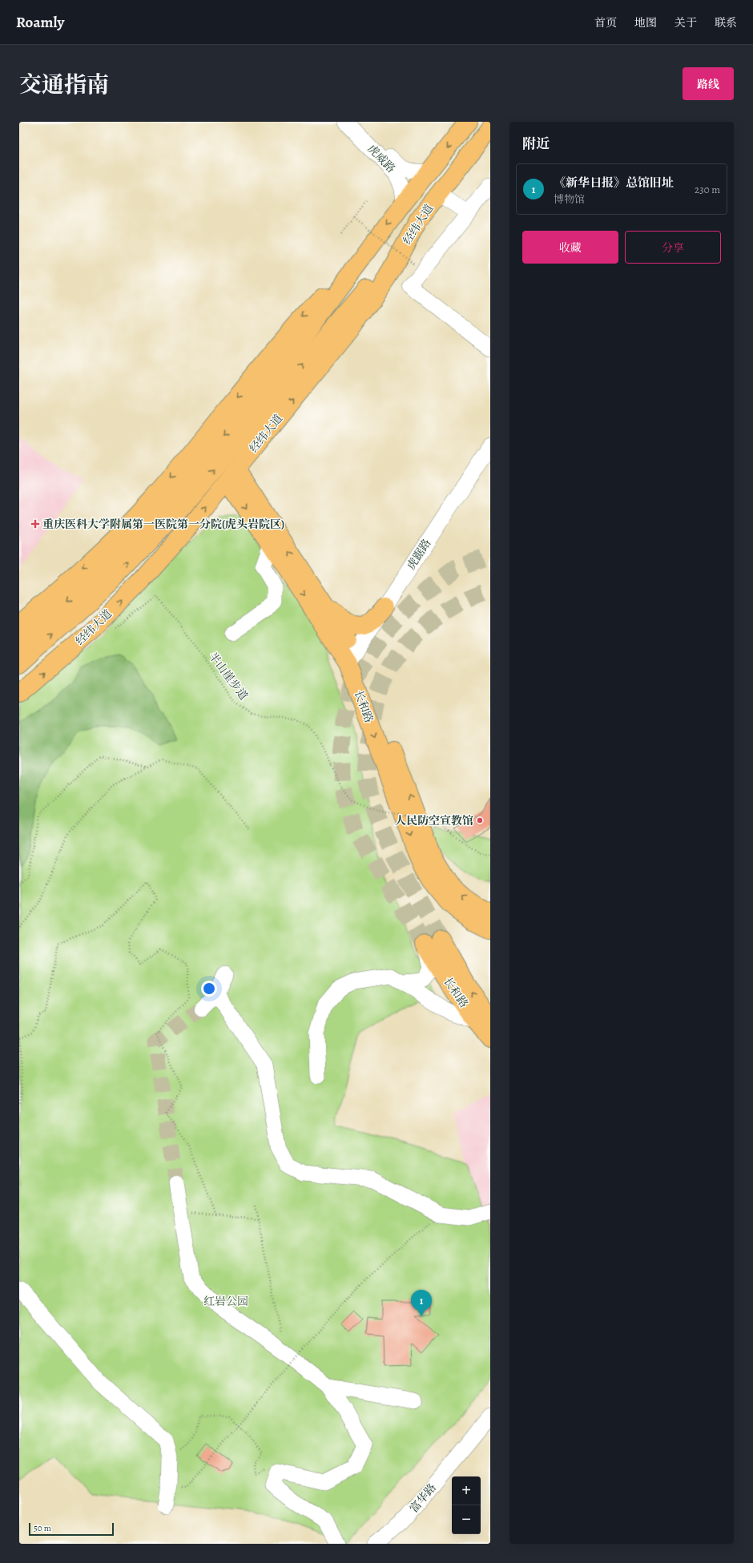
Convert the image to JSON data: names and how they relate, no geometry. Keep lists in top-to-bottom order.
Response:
{
  "streets": {
    "main road": ["经纬大道", "长和路"],
    "street": ["虎威路", "虎踞路", "富华路"],
    "path": ["半山崖步道"]
  },
  "crossings": [
    ["经纬大道", "长和路"],
    ["虎踞路", "长和路"]
  ],
  "parks": ["红岩公园"],
  "places": {
    "health": ["重庆医科大学附属第一医院第一分院(虎头岩院区)"],
    "other": ["人民防空宣教馆"]
  },
  "scale_bar": "50 m",
  "page": {
    "header": "Roamly",
    "nav": [
      "首页",
      "地图",
      "关于",
      "联系"
    ],
    "title": "交通指南",
    "buttons": [
      "路线",
      ["收藏", "分享"]
    ],
    "heading": "附近",
    "list": [
      {
        "mark": "1",
        "name": "《新华日报》总馆旧址",
        "note": "博物馆",
        "value": "230 m"
      }
    ],
    "pins": "1",
    "map_buttons": ["+", "−"],
    "scale": "50 m"
  }
}
